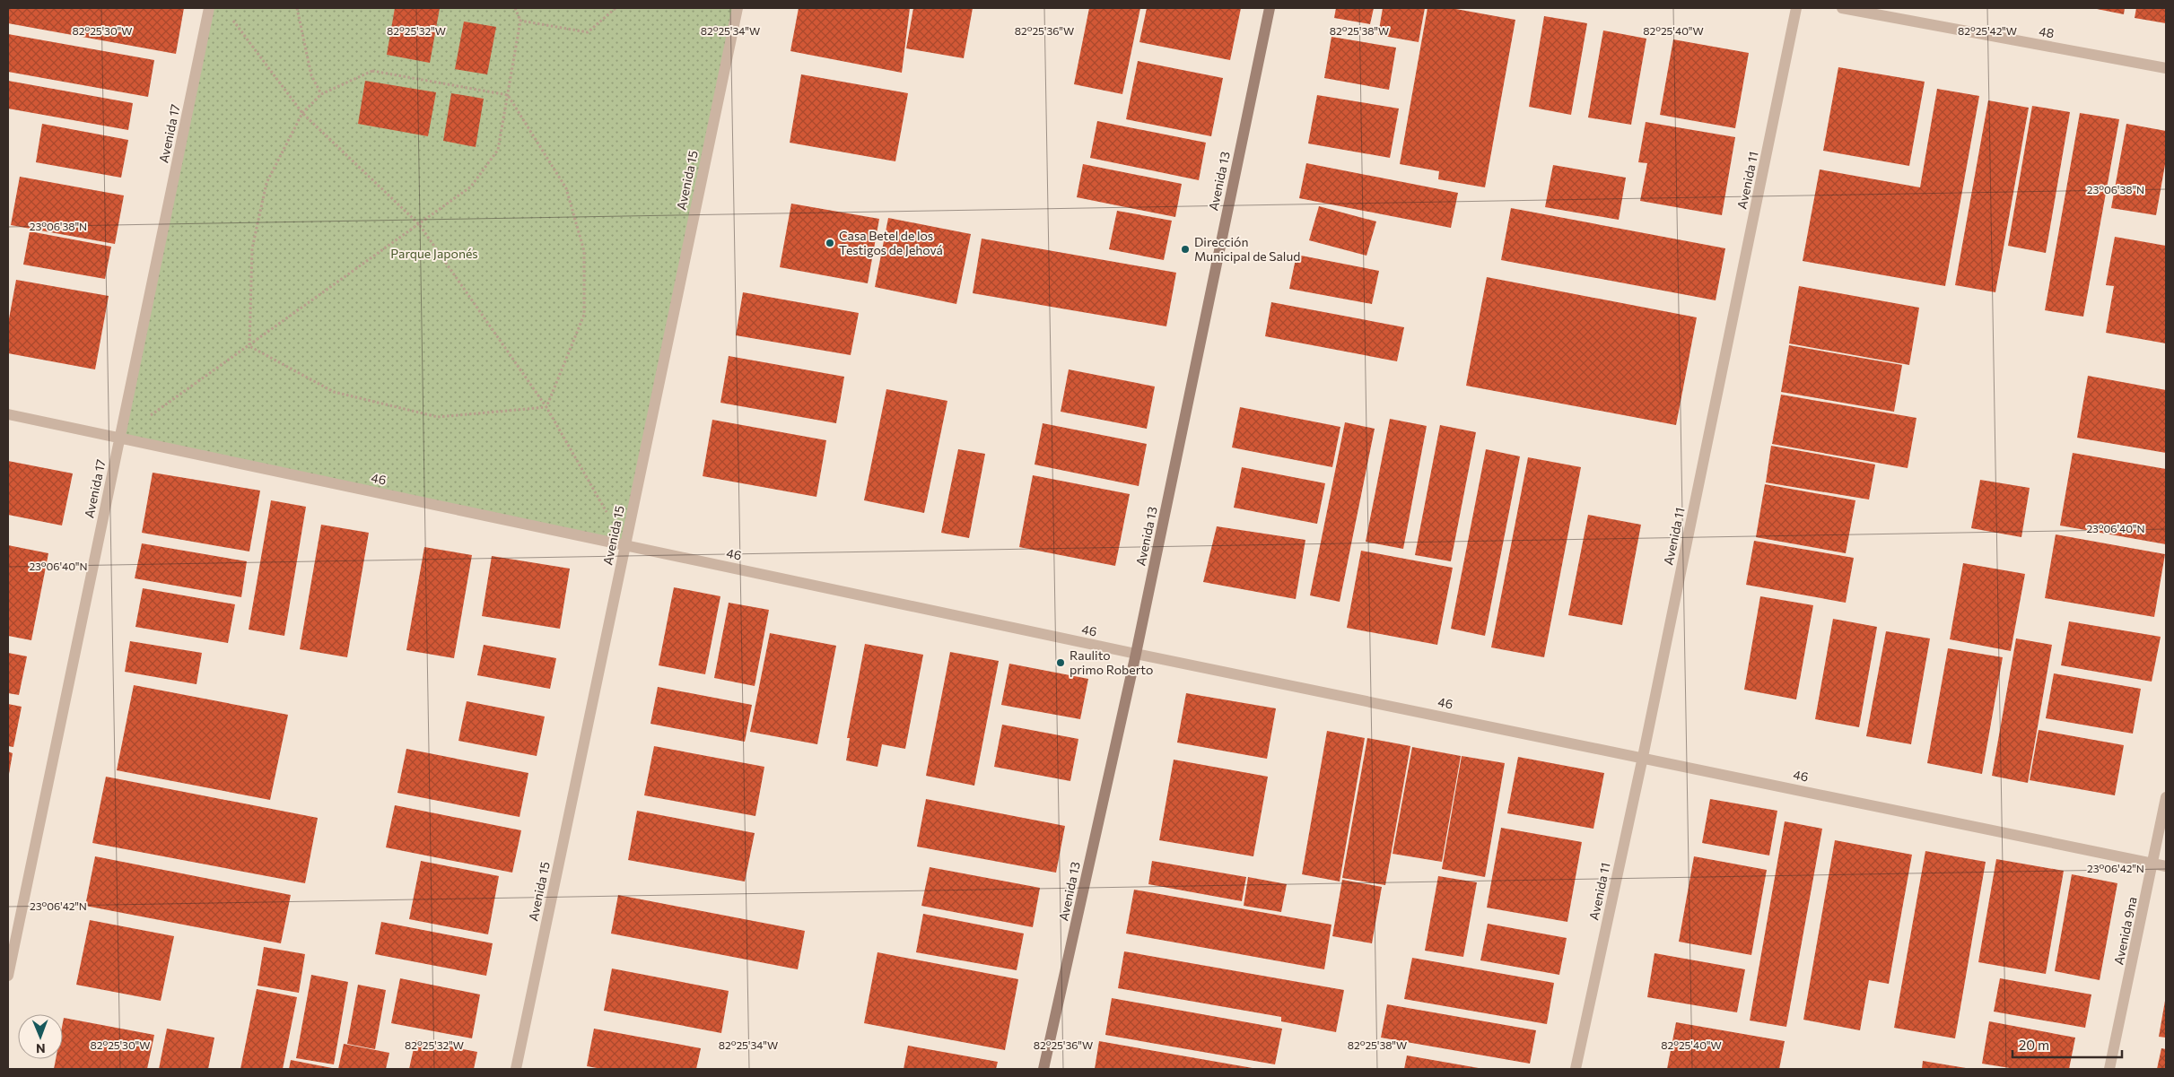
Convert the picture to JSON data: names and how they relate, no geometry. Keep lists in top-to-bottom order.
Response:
{
  "streets": {
    "street": [
      "48",
      "Avenida 17",
      "Avenida 15",
      "Avenida 11",
      "Avenida 13",
      "46",
      "Avenida 9na"
    ]
  },
  "crossings": [
    ["Avenida 17", "46"],
    ["Avenida 15", "46"],
    ["Avenida 11", "46"],
    ["Avenida 13", "46"],
    ["46", "Avenida 9na"]
  ],
  "parks": ["Parque Japonés"],
  "places": ["Casa Betel de los Testigos de Jehová", "Dirección Municipal de Salud", "Raulito primo Roberto"],
  "scale_bar": "20 m",
  "north": "bottom",
  "coordinates": [
    "82°25'30\"W",
    "82°25'32\"W",
    "82°25'34\"W",
    "82°25'36\"W",
    "82°25'38\"W",
    "82°25'40\"W",
    "82°25'42\"W",
    "23°06'38\"N",
    "23°06'40\"N",
    "23°06'42\"N"
  ]
}
